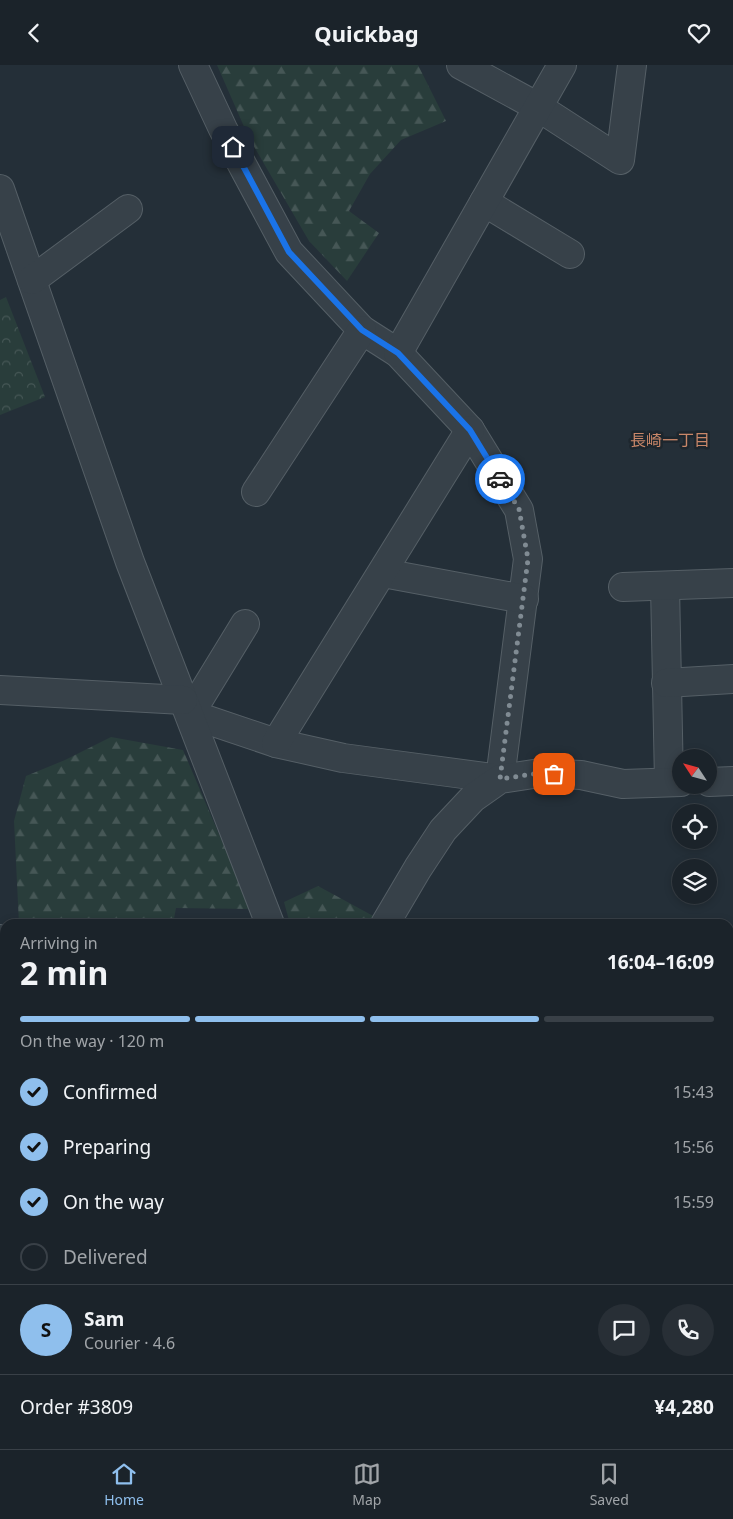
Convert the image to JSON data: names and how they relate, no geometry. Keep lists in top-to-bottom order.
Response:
{
  "districts": ["長崎一丁目"],
  "north": "top left",
  "page": {
    "header": "Quickbag",
    "heading": ["2 min", "Arriving in", "16:04–16:09"],
    "panel": [
      "Sam",
      "Courier · 4.6",
      "Order #3809",
      "¥4,280"
    ],
    "bar": "On the way · 120 m",
    "list": [
      ["Confirmed", "15:43"],
      ["Preparing", "15:56"],
      ["On the way", "15:59"],
      "Delivered"
    ],
    "round": "S",
    "tabs": ["Home", "Map", "Saved"]
  }
}
